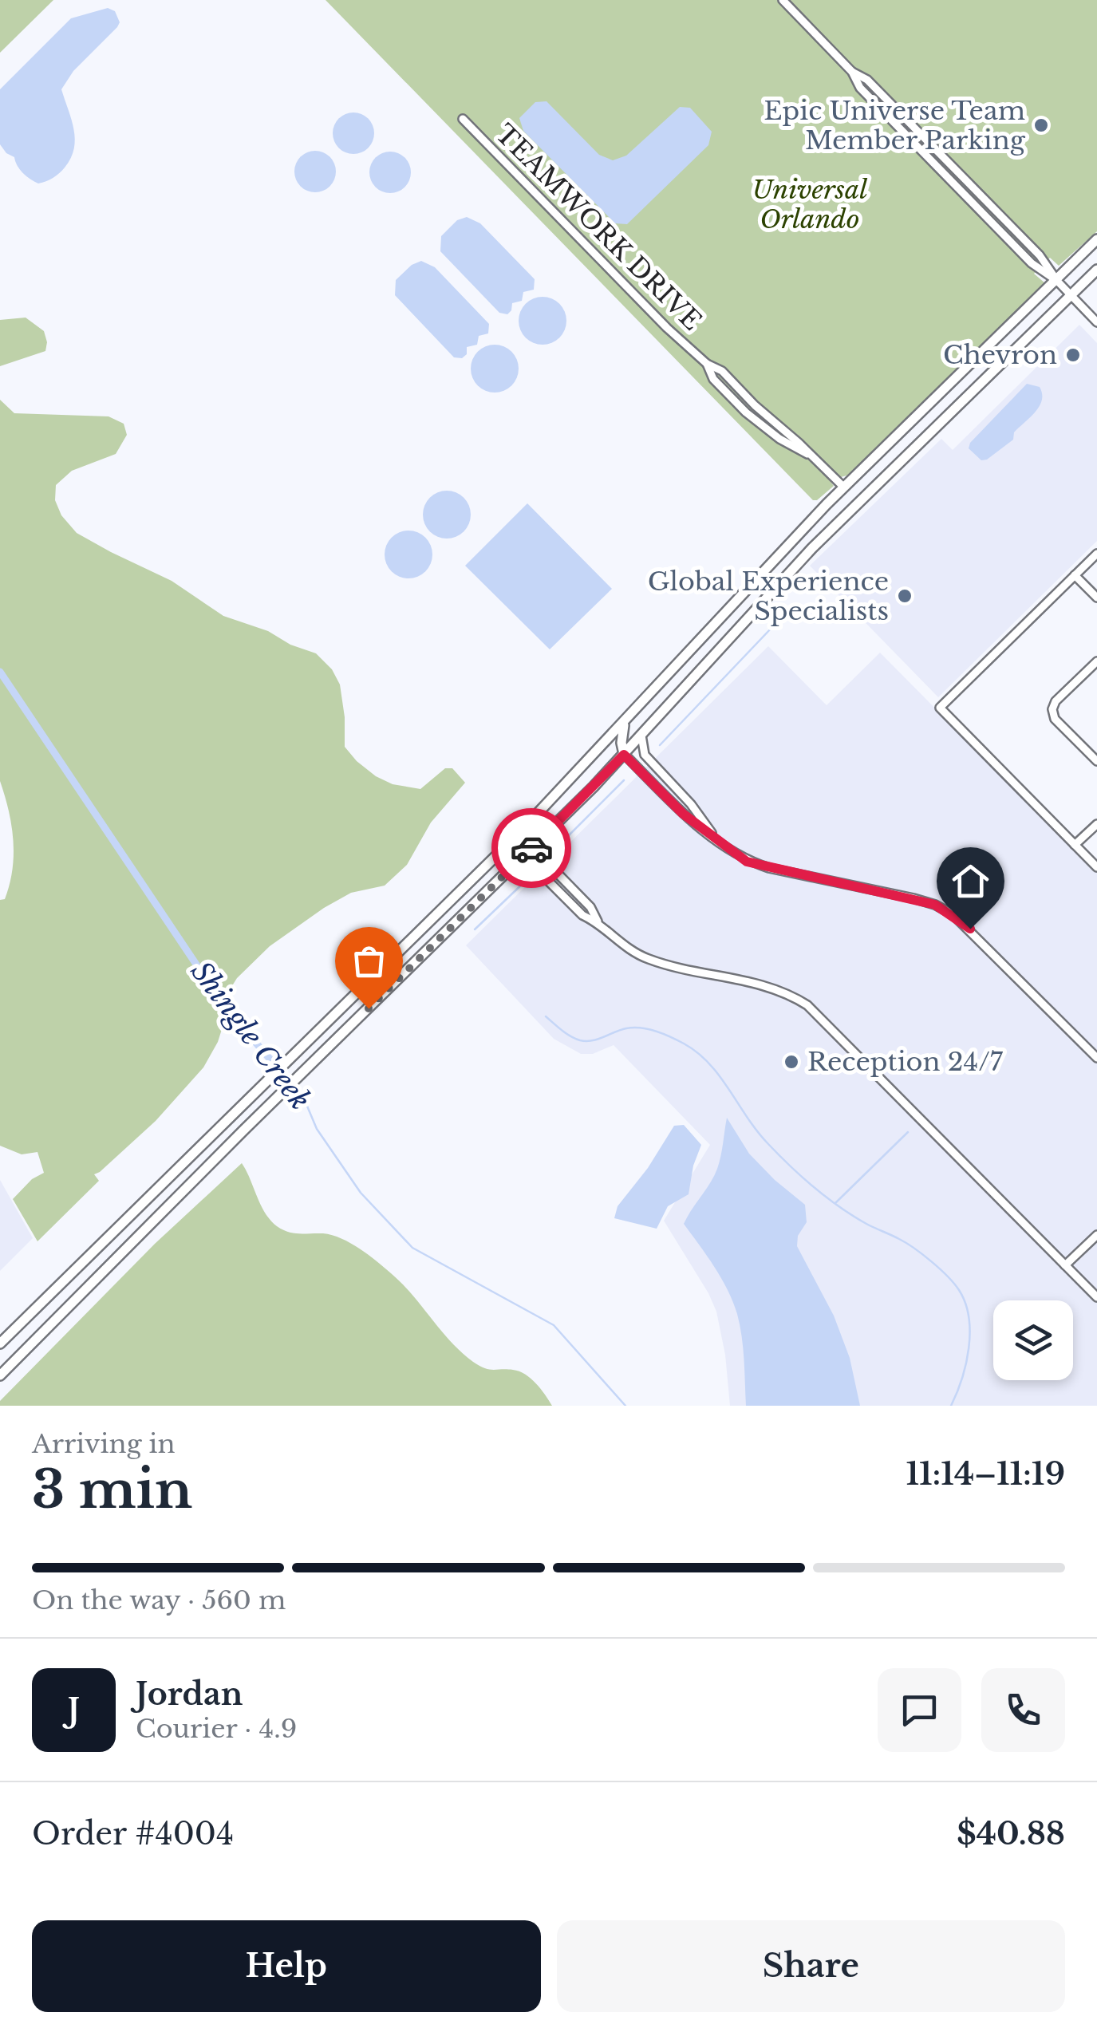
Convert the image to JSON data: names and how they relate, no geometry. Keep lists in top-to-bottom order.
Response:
{
  "streets": {
    "street": ["TEAMWORK DRIVE"]
  },
  "water": ["Shingle Creek"],
  "parks": ["Universal Orlando"],
  "places": [
    "Epic Universe Team Member Parking",
    "Chevron",
    "Global Experience Specialists",
    "Reception 24/7"
  ],
  "page": {
    "heading": ["3 min", "Arriving in", "11:14–11:19"],
    "panel": [
      "Jordan",
      "Courier · 4.9",
      "Order #4004",
      "$40.88"
    ],
    "bar": "On the way · 560 m",
    "round": "J",
    "buttons": ["Help", "Share"]
  }
}
